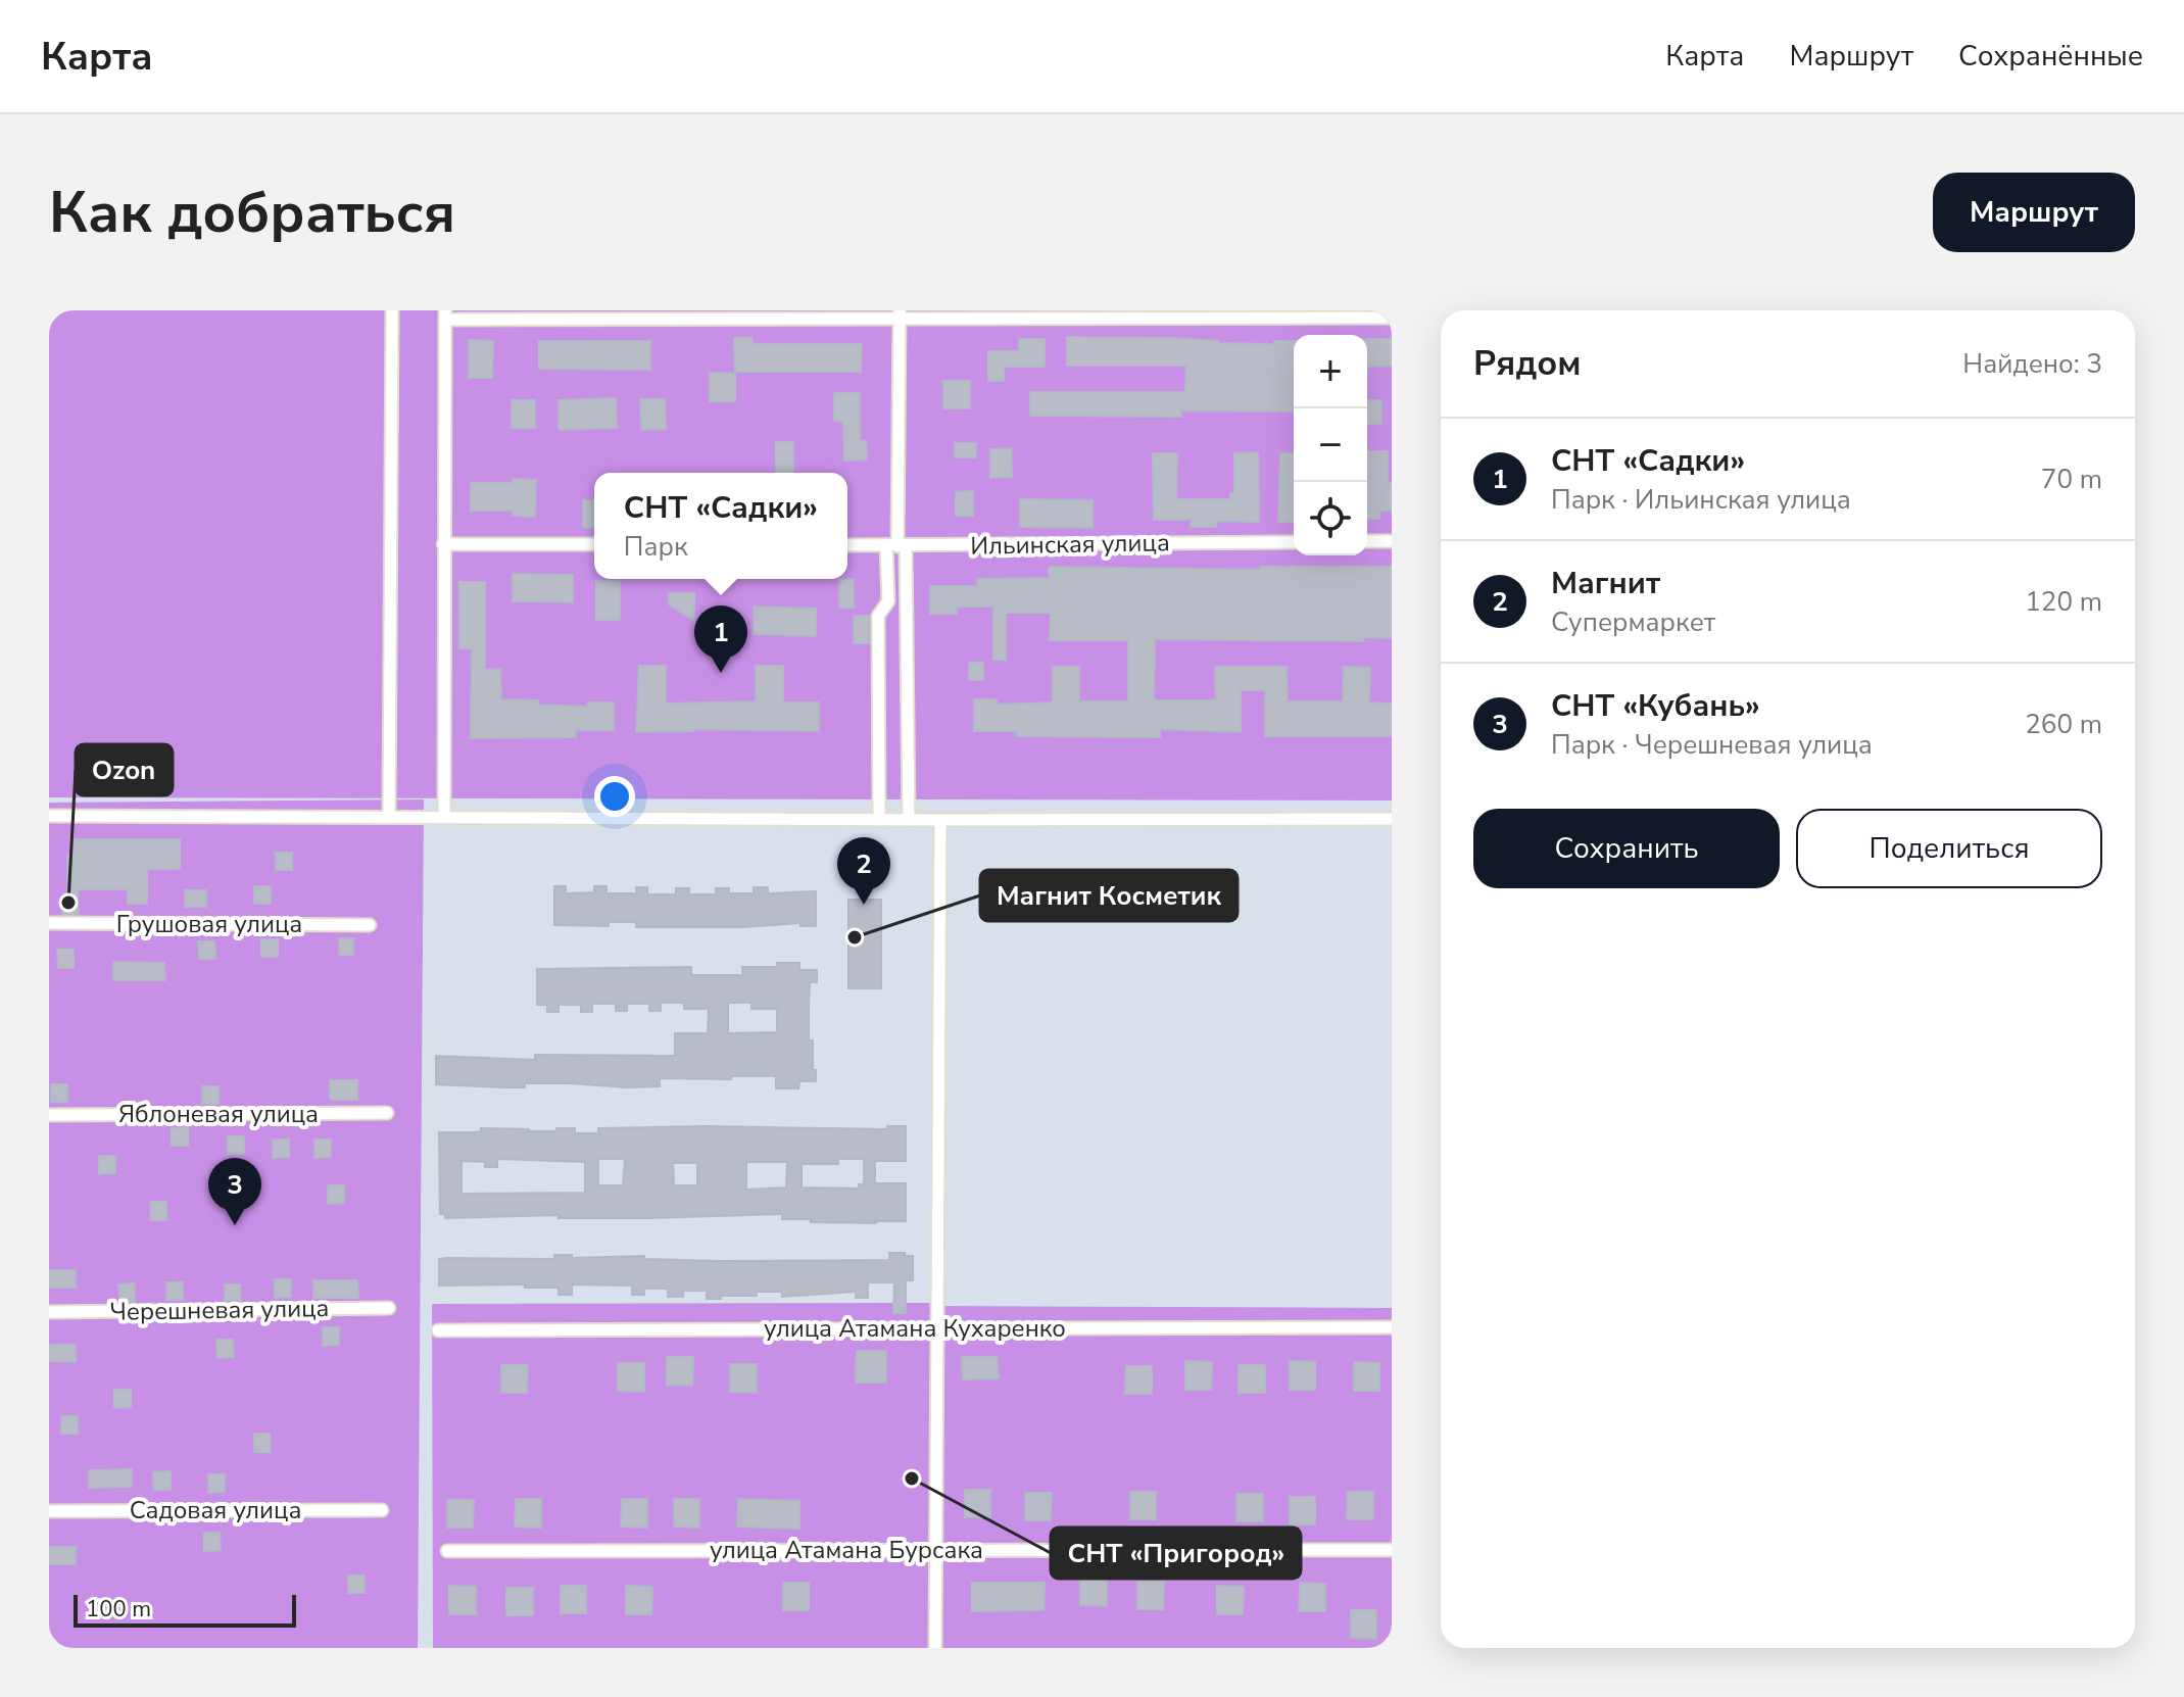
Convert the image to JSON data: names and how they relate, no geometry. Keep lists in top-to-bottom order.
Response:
{
  "streets": {
    "street": [
      "Ильинская улица",
      "Грушовая улица",
      "Яблоневая улица",
      "Черешневая улица",
      "улица Атамана Кухаренко",
      "Садовая улица",
      "улица Атамана Бурсака"
    ]
  },
  "places": ["Ozon", "Магнит Косметик", "СНТ «Пригород»"],
  "scale_bar": "100 m",
  "page": {
    "header": "Карта",
    "nav": ["Карта", "Маршрут", "Сохранённые"],
    "buttons": [
      "Маршрут",
      ["Сохранить", "Поделиться"]
    ],
    "title": "Как добраться",
    "heading": ["Рядом", "Найдено: 3"],
    "map_buttons": ["+", "−"],
    "list": [
      {
        "mark": "1",
        "name": "СНТ «Садки»",
        "note": "Парк · Ильинская улица",
        "value": "70 m"
      },
      {
        "mark": "2",
        "name": "Магнит",
        "note": "Супермаркет",
        "value": "120 m"
      },
      {
        "mark": "3",
        "name": "СНТ «Кубань»",
        "note": "Парк · Черешневая улица",
        "value": "260 m"
      }
    ],
    "popup": ["СНТ «Садки»", "Парк"],
    "pins": ["1", "2", "3"],
    "scale": "100 m"
  }
}
